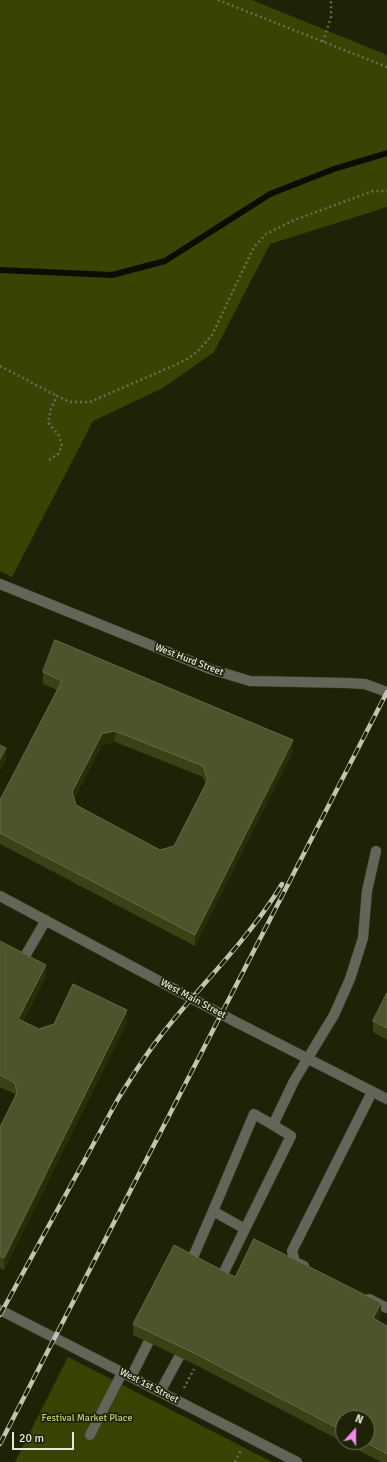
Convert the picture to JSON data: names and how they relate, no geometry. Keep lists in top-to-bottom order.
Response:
{
  "streets": {
    "street": ["West Hurd Street", "West Main Street", "West 1st Street"]
  },
  "parks": ["Festival Market Place"],
  "scale_bar": "20 m",
  "north": "top"
}
